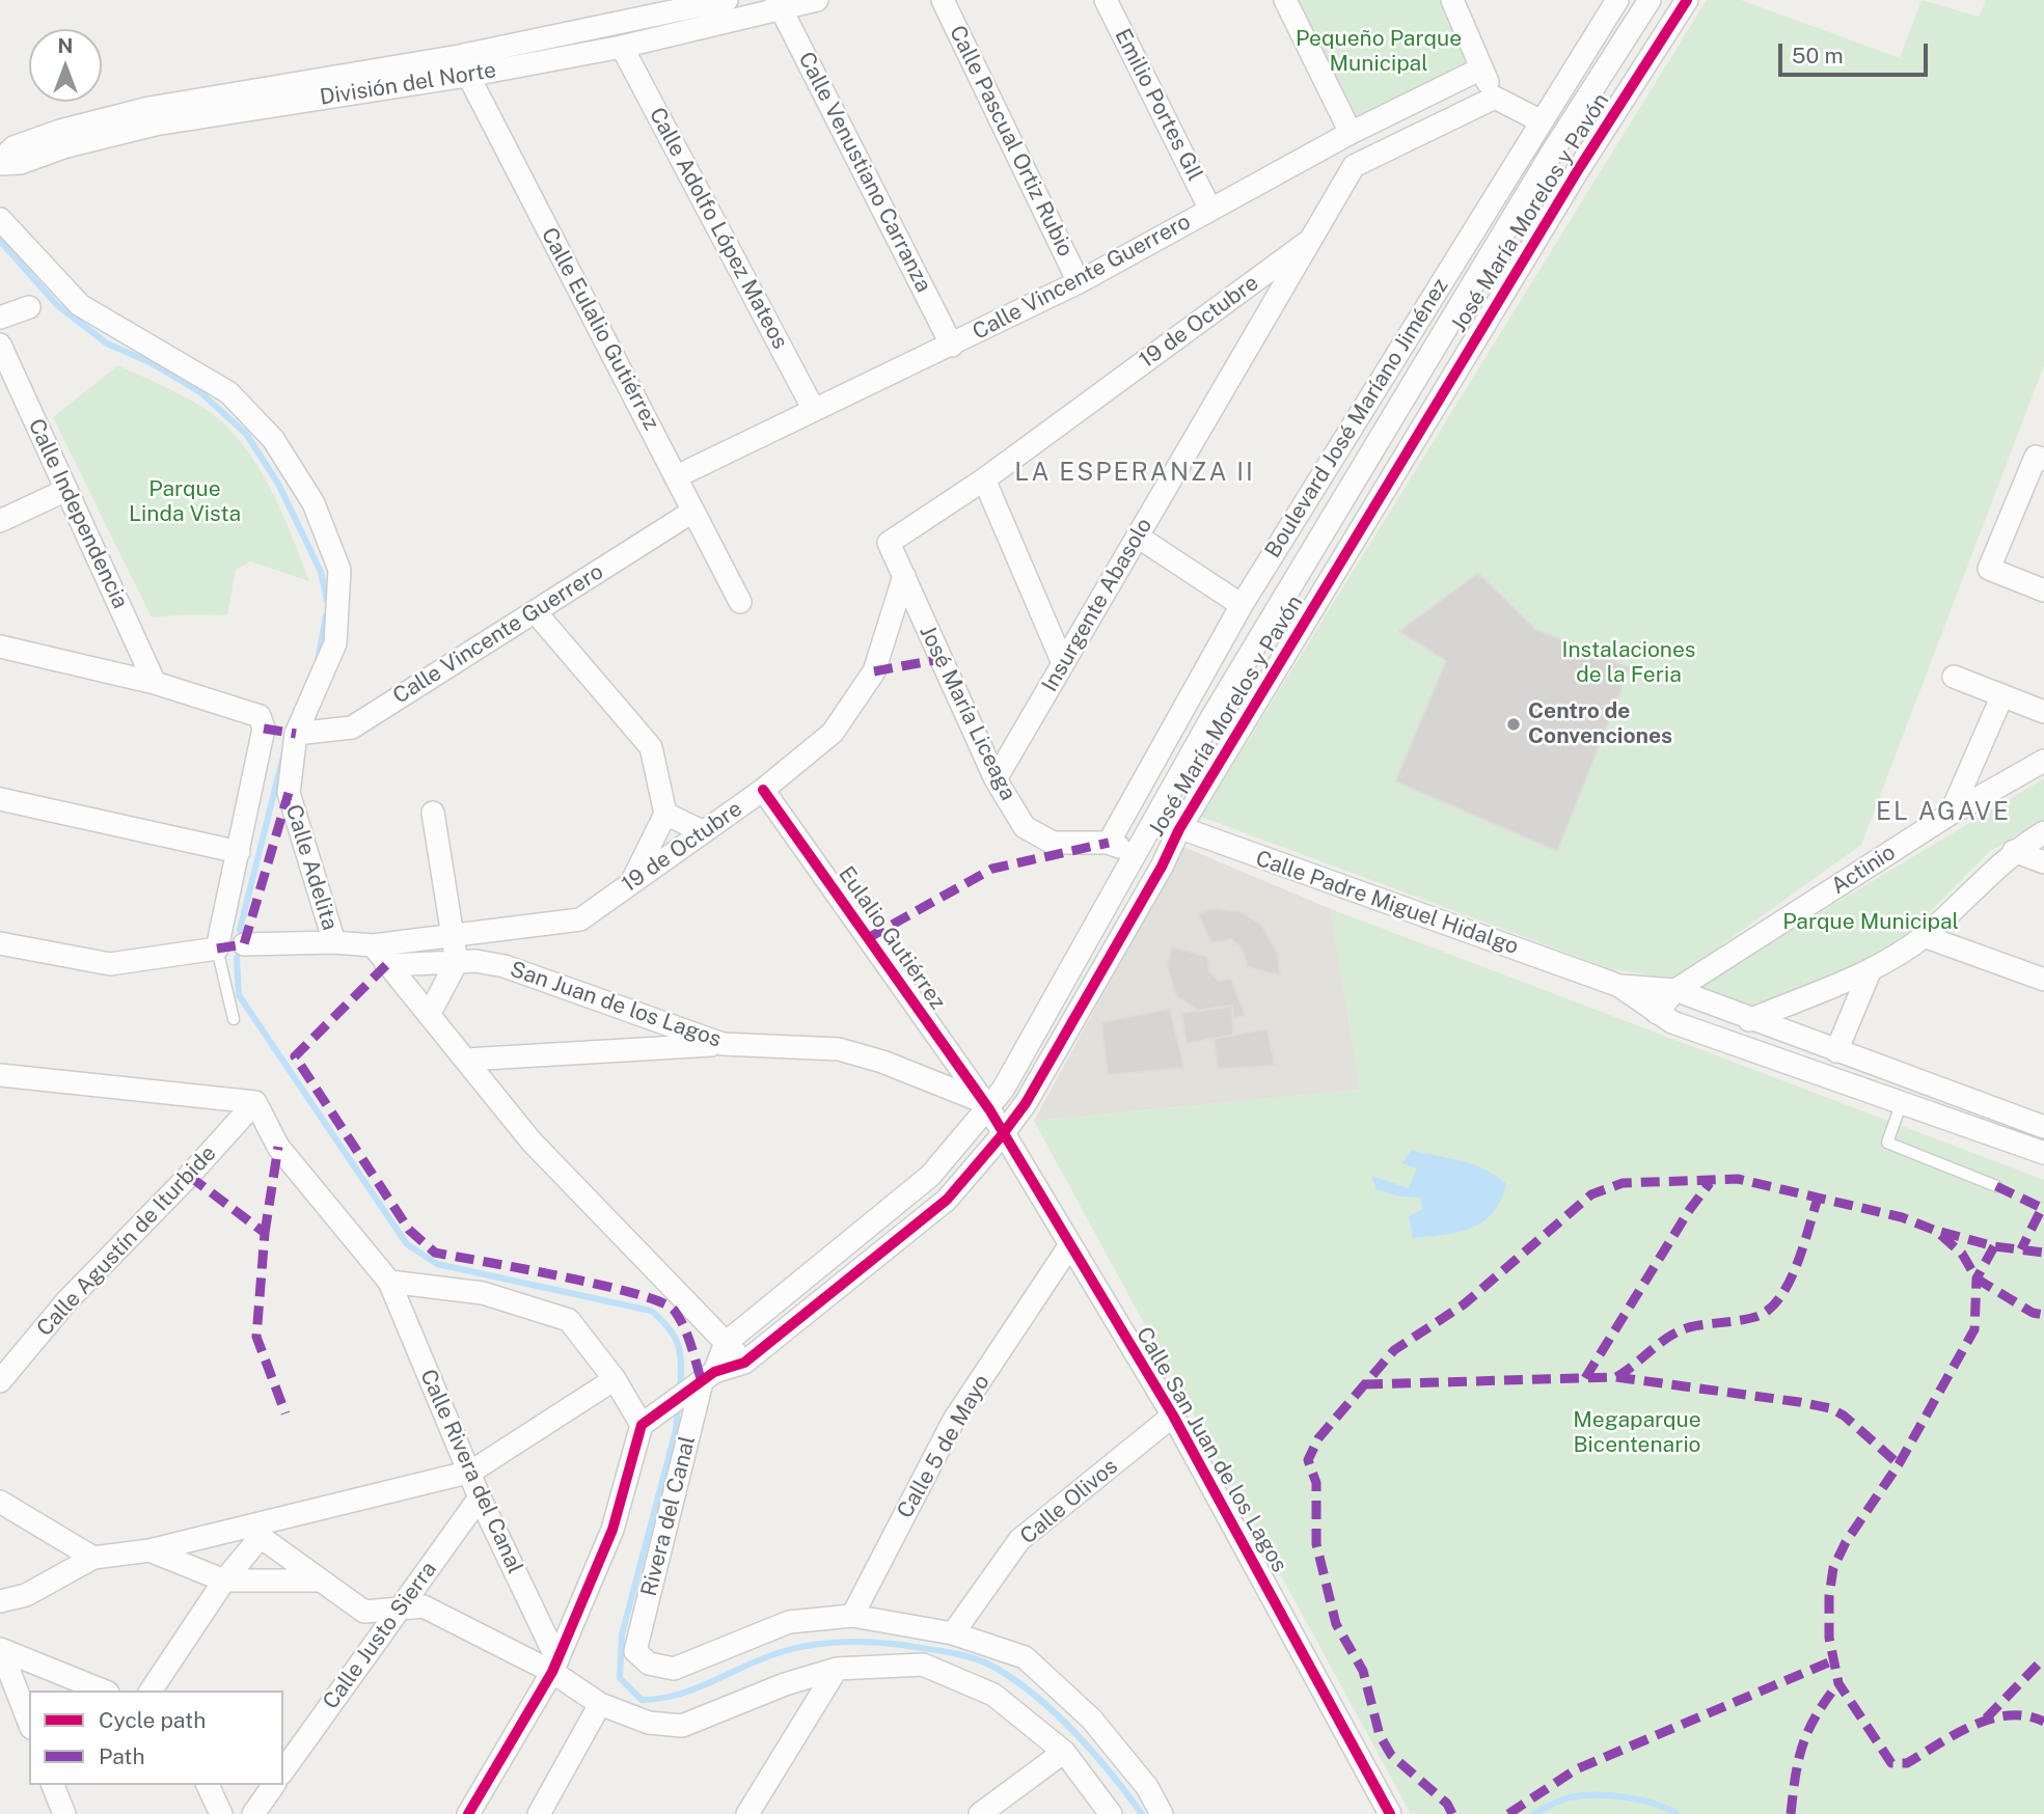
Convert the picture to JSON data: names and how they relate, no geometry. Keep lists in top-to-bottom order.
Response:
{
  "streets": {
    "street": [
      "División del Norte",
      "Emilio Portes GIl",
      "Calle Pascual Ortiz Rubio",
      "Calle Venustiano Carranza",
      "José María Morelos y Pavón",
      "Calle Adolfo López Mateos",
      "Calle Vincente Guerrero",
      "19 de Octubre",
      "Calle Eulalio Gutiérrez",
      "Boulevard José Maríano Jiménez",
      "Calle Independencia",
      "Insurgente Abasolo",
      "José María Liceaga",
      "Calle Adelita",
      "Actinio",
      "Calle Padre Miguel Hidalgo",
      "Eulalio Gutiérrez",
      "San Juan de los Lagos",
      "Calle Agustín de Iturbide",
      "Calle 5 de Mayo",
      "Calle San Juan de los Lagos",
      "Calle Rivera del Canal",
      "Calle Olivos",
      "Rivera del Canal",
      "Calle Justo Sierra"
    ]
  },
  "crossings": [
    ["División del Norte", "Calle Venustiano Carranza"],
    ["División del Norte", "Calle Adolfo López Mateos"],
    ["División del Norte", "Calle Eulalio Gutiérrez"],
    ["Emilio Portes GIl", "Calle Vincente Guerrero"],
    ["Calle Pascual Ortiz Rubio", "Calle Vincente Guerrero"],
    ["Calle Venustiano Carranza", "Calle Vincente Guerrero"],
    ["José María Morelos y Pavón", "José María Liceaga"],
    ["José María Morelos y Pavón", "Calle Padre Miguel Hidalgo"],
    ["José María Morelos y Pavón", "Eulalio Gutiérrez"],
    ["José María Morelos y Pavón", "San Juan de los Lagos"],
    ["José María Morelos y Pavón", "Calle San Juan de los Lagos"],
    ["José María Morelos y Pavón", "Rivera del Canal"],
    ["Calle Adolfo López Mateos", "Calle Vincente Guerrero"],
    ["Calle Vincente Guerrero", "Calle Eulalio Gutiérrez"],
    ["Calle Vincente Guerrero", "Calle Adelita"],
    ["19 de Octubre", "Insurgente Abasolo"],
    ["19 de Octubre", "José María Liceaga"],
    ["19 de Octubre", "Calle Adelita"],
    ["19 de Octubre", "Eulalio Gutiérrez"],
    ["Boulevard José Maríano Jiménez", "José María Liceaga"],
    ["Insurgente Abasolo", "José María Liceaga"],
    ["Actinio", "Calle Padre Miguel Hidalgo"],
    ["Eulalio Gutiérrez", "San Juan de los Lagos"],
    ["Eulalio Gutiérrez", "Calle San Juan de los Lagos"],
    ["San Juan de los Lagos", "Calle San Juan de los Lagos"],
    ["Calle Agustín de Iturbide", "Calle Rivera del Canal"],
    ["Calle 5 de Mayo", "Calle San Juan de los Lagos"],
    ["Calle 5 de Mayo", "Rivera del Canal"],
    ["Calle San Juan de los Lagos", "Calle Olivos"],
    ["Calle Rivera del Canal", "Calle Justo Sierra"]
  ],
  "districts": ["LA ESPERANZA II", "EL AGAVE"],
  "parks": [
    "Pequeño Parque Municipal",
    "Parque Linda Vista",
    "Instalaciones de la Feria",
    "Parque Municipal",
    "Megaparque Bicentenario"
  ],
  "places": ["Centro de Convenciones"],
  "legend": ["Cycle path", "Path"],
  "scale_bar": "50 m",
  "north": "top"
}
